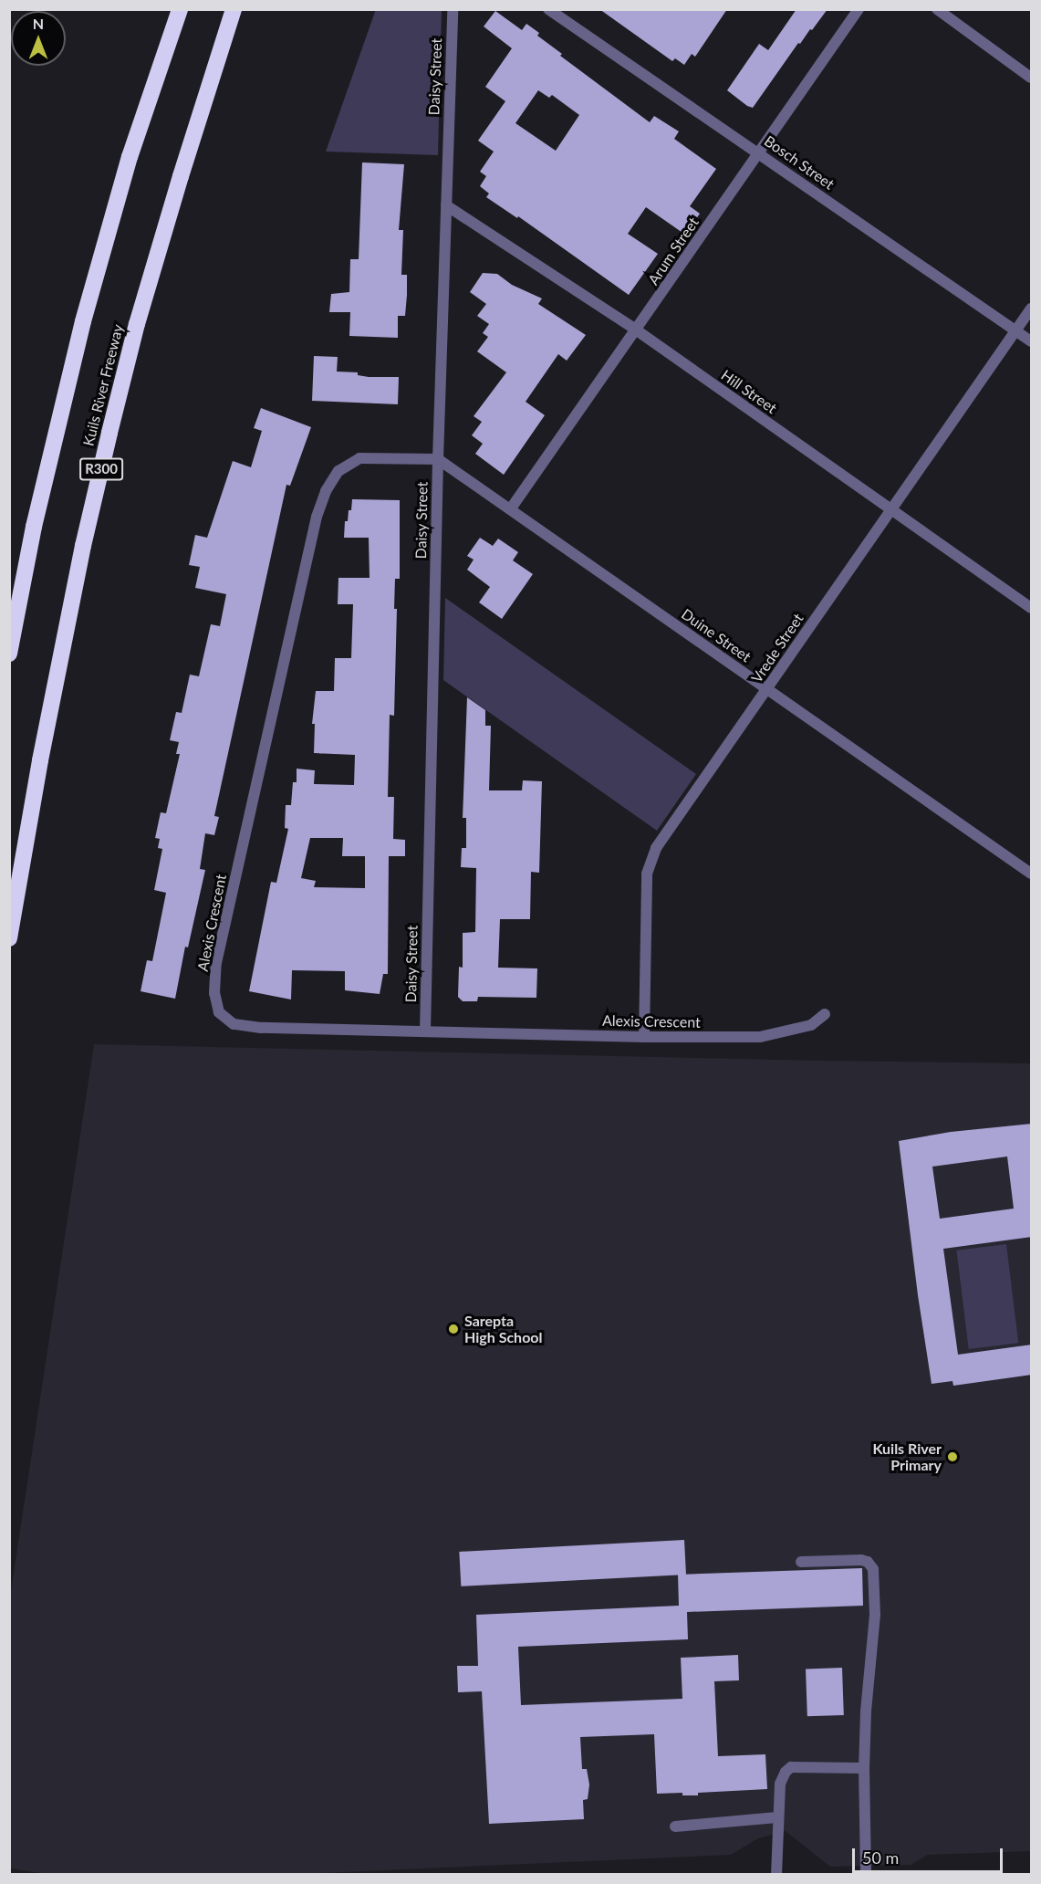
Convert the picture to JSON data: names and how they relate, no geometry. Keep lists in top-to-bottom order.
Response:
{
  "streets": {
    "highway": ["Kuils River Freeway", "R300"],
    "street": [
      "Daisy Street",
      "Bosch Street",
      "Arum Street",
      "Hill Street",
      "Duine Street",
      "Vrede Street",
      "Alexis Crescent"
    ]
  },
  "crossings": [
    ["Daisy Street", "Hill Street"],
    ["Daisy Street", "Duine Street"],
    ["Daisy Street", "Alexis Crescent"],
    ["Bosch Street", "Arum Street"],
    ["Bosch Street", "Vrede Street"],
    ["Arum Street", "Hill Street"],
    ["Arum Street", "Duine Street"],
    ["Hill Street", "Vrede Street"],
    ["Duine Street", "Vrede Street"],
    ["Duine Street", "Alexis Crescent"],
    ["Vrede Street", "Alexis Crescent"]
  ],
  "places": ["Sarepta High School", "Kuils River Primary"],
  "scale_bar": "50 m",
  "north": "top"
}
